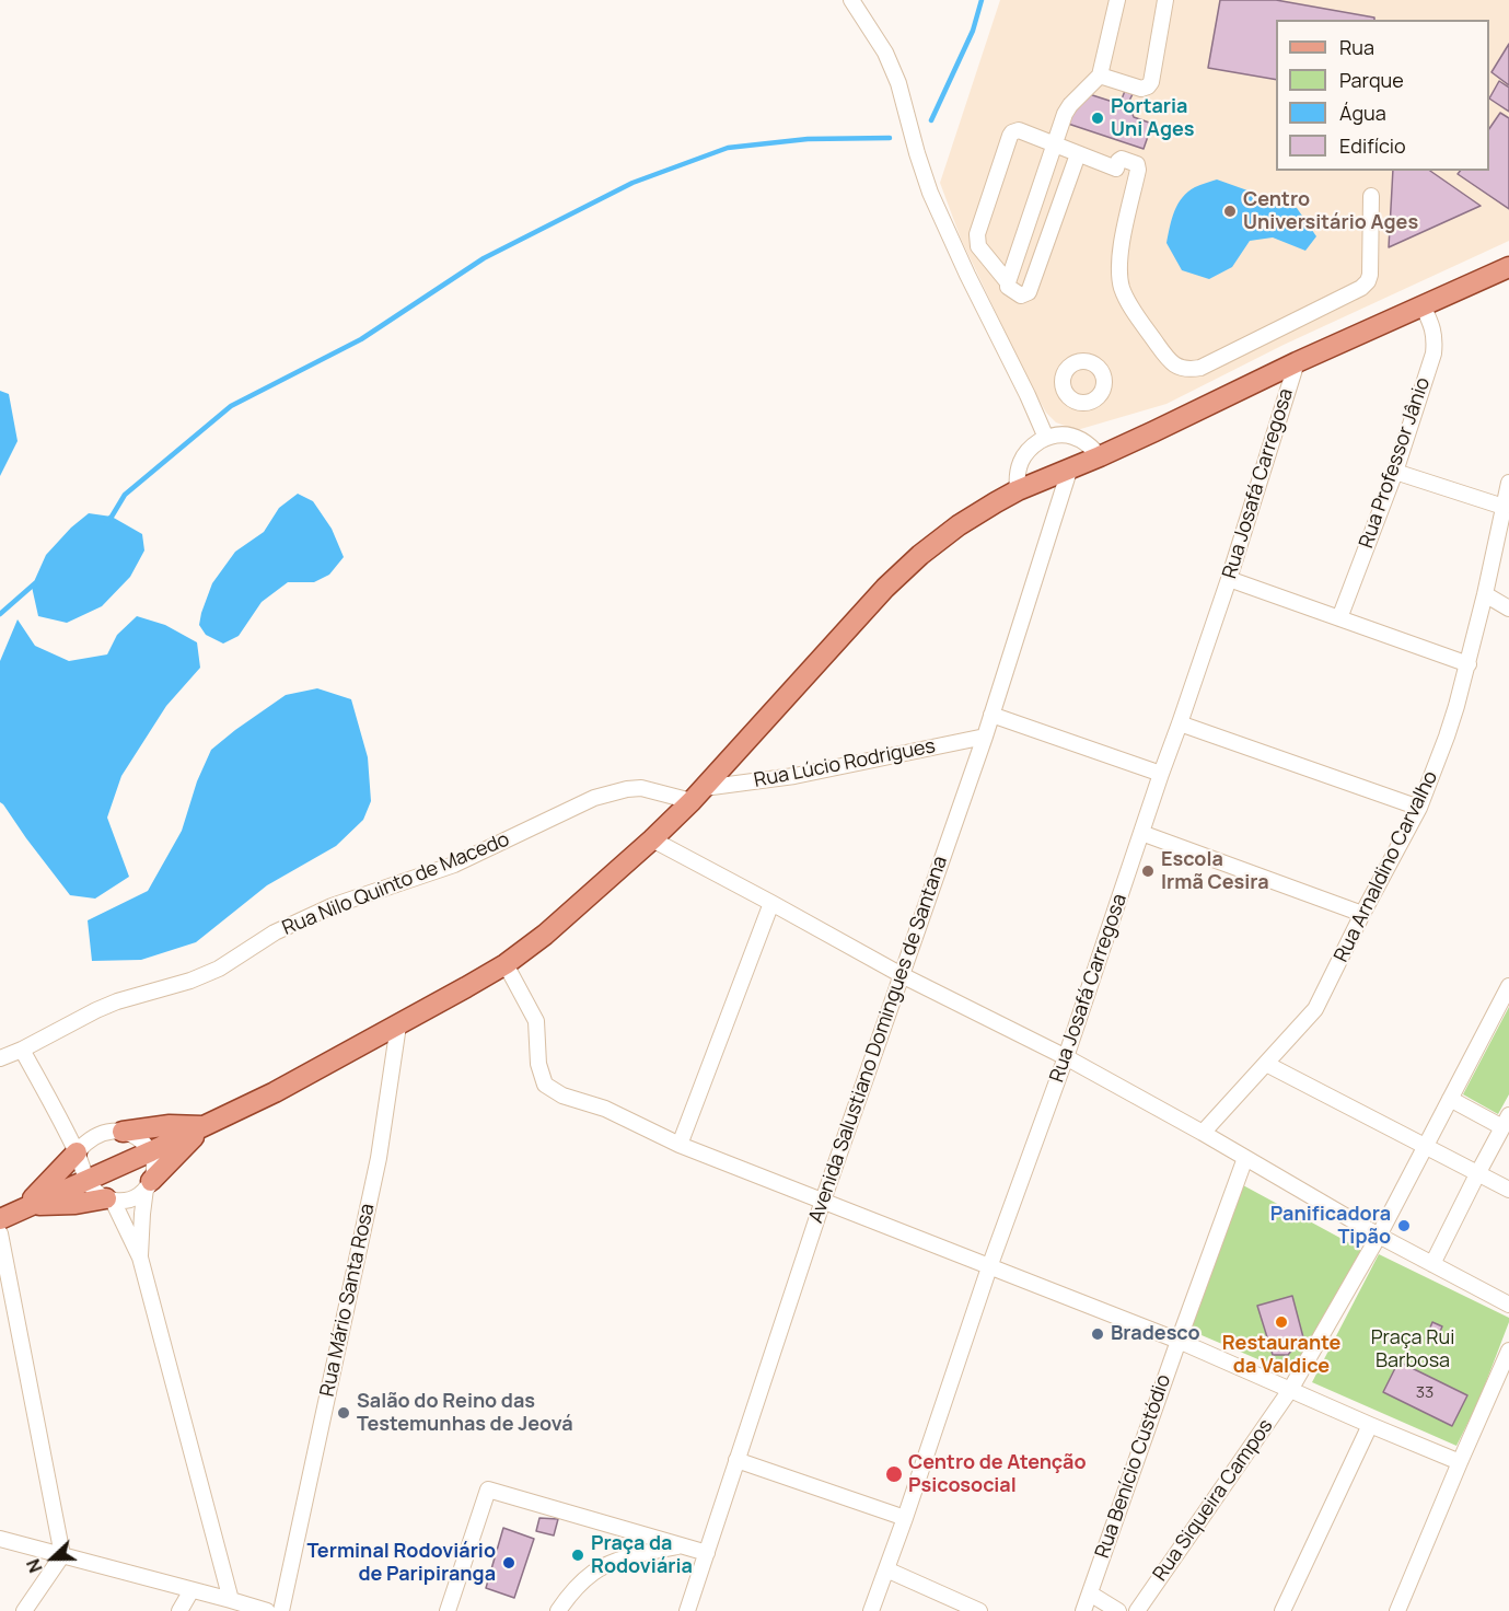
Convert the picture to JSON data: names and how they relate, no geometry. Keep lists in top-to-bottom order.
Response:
{
  "streets": {
    "street": [
      "Rua Professor Jânio",
      "Rua Josafá Carregosa",
      "Rua Lúcio Rodrigues",
      "Rua Arnaldino Carvalho",
      "Rua Nilo Quinto de Macedo",
      "Avenida Salustiano Domingues de Santana",
      "Rua Mário Santa Rosa",
      "Rua Benício Custódio",
      "Rua Siqueira Campos"
    ]
  },
  "crossings": [
    ["Rua Lúcio Rodrigues", "Rua Nilo Quinto de Macedo"],
    ["Rua Lúcio Rodrigues", "Avenida Salustiano Domingues de Santana"]
  ],
  "parks": ["Praça Rui Barbosa"],
  "places": [
    "Portaria Uni Ages",
    "Centro Universitário Ages",
    "Escola Irmã Cesira",
    "Panificadora Tipão",
    "Restaurante da Valdice",
    "Bradesco",
    "Salão do Reino das Testemunhas de Jeová",
    "Centro de Atenção Psicosocial",
    "Praça da Rodoviária",
    "Terminal Rodoviário de Paripiranga"
  ],
  "house_numbers": ["33"],
  "legend": [
    "Rua",
    "Parque",
    "Água",
    "Edifício"
  ],
  "north": "left"
}
